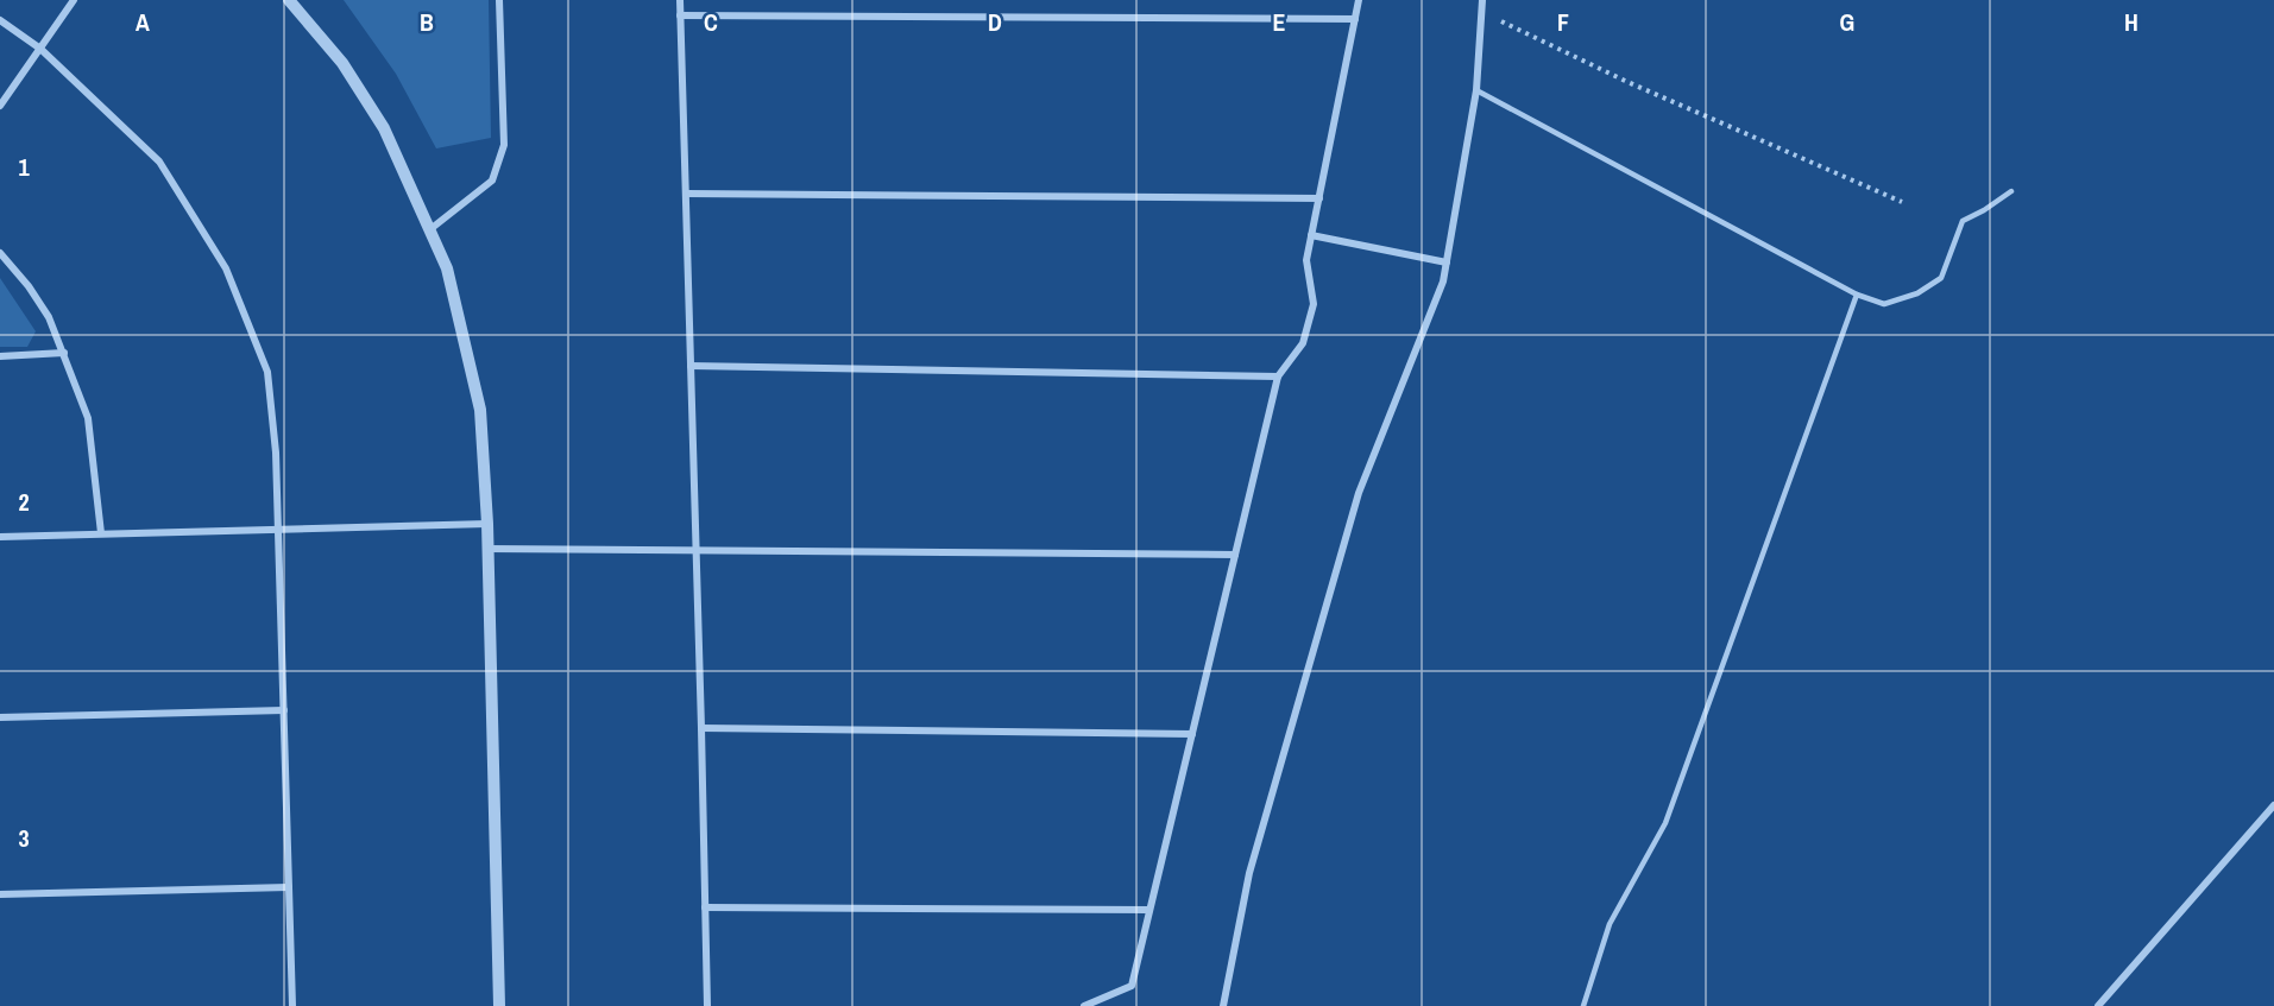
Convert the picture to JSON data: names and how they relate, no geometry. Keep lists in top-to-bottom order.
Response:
{
  "grid": {
    "columns": [
      "A",
      "B",
      "C",
      "D",
      "E",
      "F",
      "G",
      "H"
    ],
    "rows": ["1", "2", "3"]
  }
}
